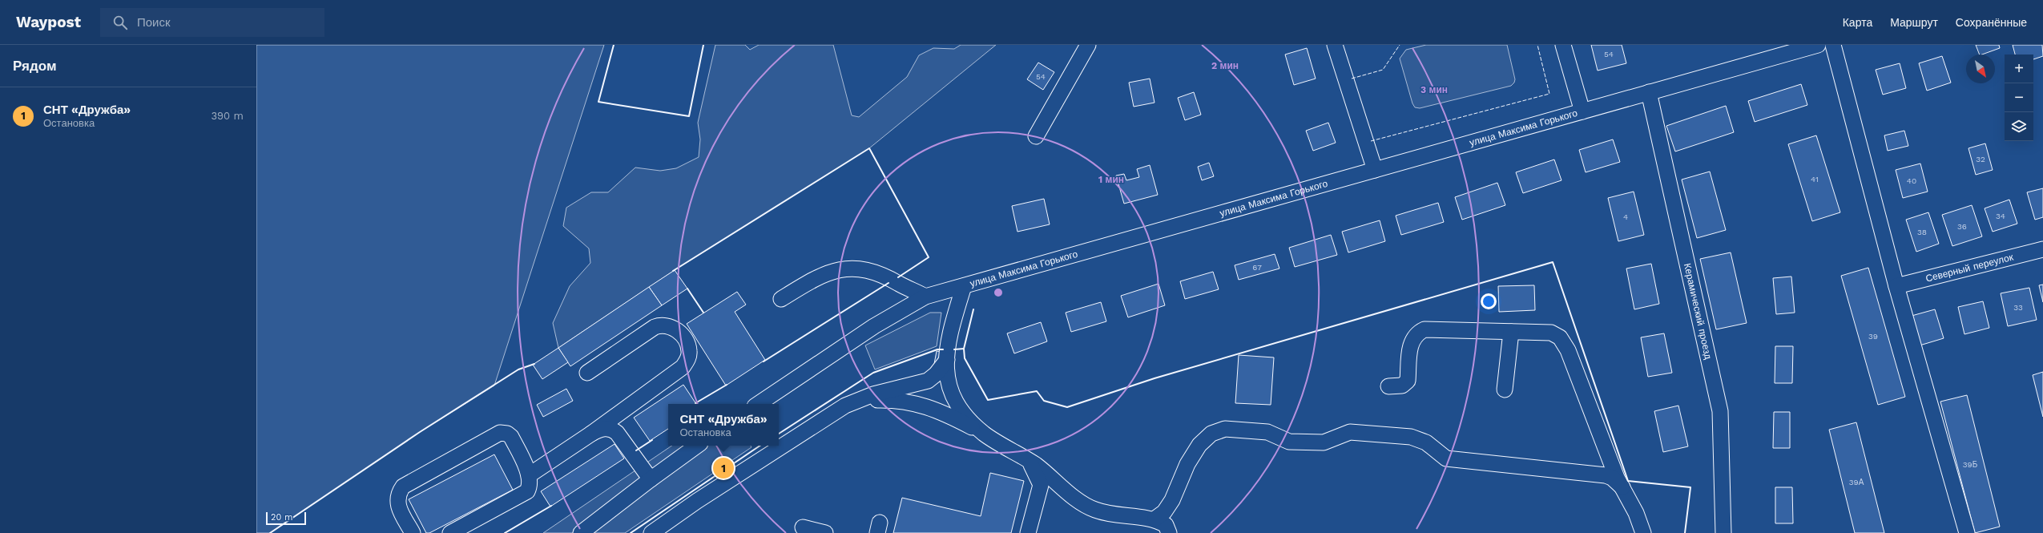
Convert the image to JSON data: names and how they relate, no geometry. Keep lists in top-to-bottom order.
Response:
{
  "streets": {
    "street": ["улица Максима Горького", "Северный переулок", "Керамический проезд"]
  },
  "crossings": [
    ["улица Максима Горького", "Керамический проезд"]
  ],
  "house_numbers": [
    "54",
    "54",
    "32",
    "41",
    "40",
    "34",
    "4",
    "36",
    "38",
    "67",
    "33",
    "39",
    "39Б",
    "39А"
  ],
  "scale_bar": "20 m",
  "north": "bottom right",
  "page": {
    "header": "Waypost",
    "search": "Поиск",
    "nav": ["Карта", "Маршрут", "Сохранённые"],
    "heading": "Рядом",
    "map_buttons": ["+", "−"],
    "list": [
      {
        "mark": "1",
        "name": "СНТ «Дружба»",
        "note": "Остановка",
        "value": "390 m"
      }
    ],
    "popup": ["СНТ «Дружба»", "Остановка"],
    "pins": "1",
    "scale": "20 m"
  },
  "rings": ["2 мин", "3 мин", "1 мин"]
}
